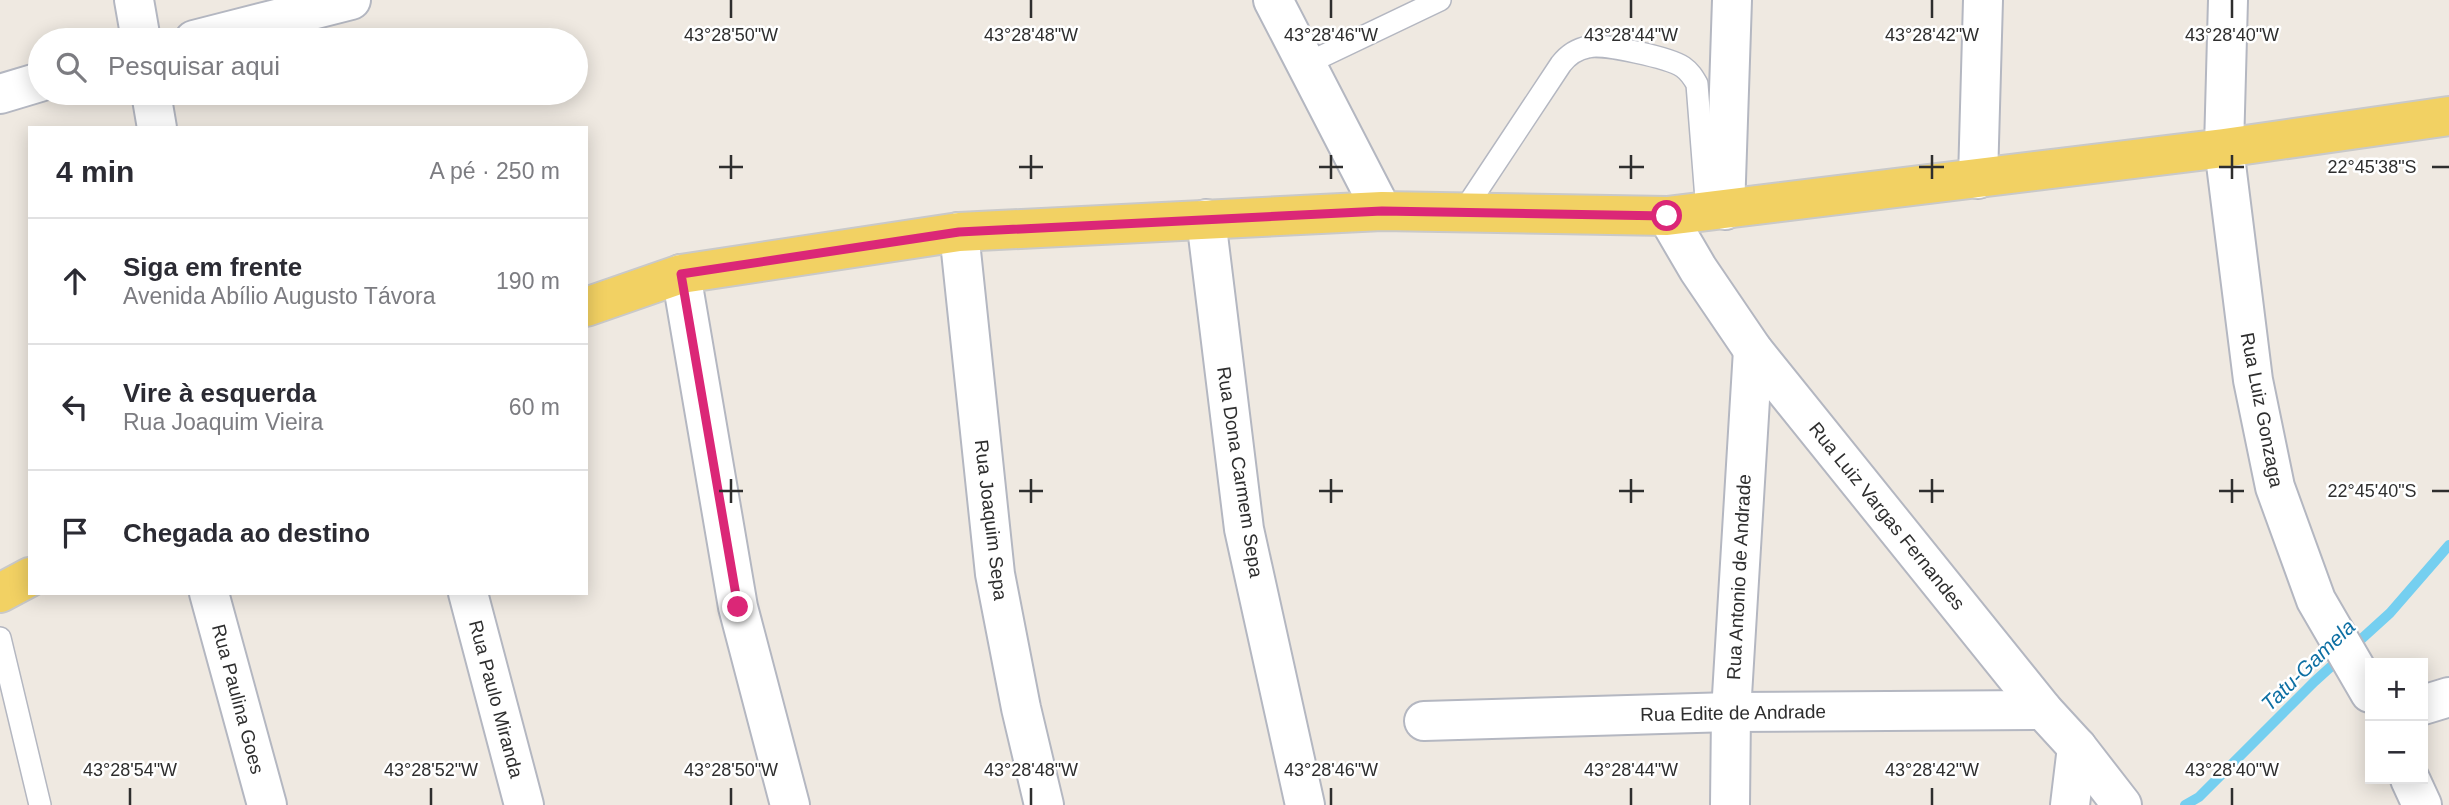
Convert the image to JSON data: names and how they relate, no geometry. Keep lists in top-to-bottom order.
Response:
{
  "streets": {
    "street": [
      "Rua Luiz Gonzaga",
      "Rua Dona Carmem Sepa",
      "Rua Luiz Vargas Fernandes",
      "Rua Joaquim Sepa",
      "Rua Antonio de Andrade",
      "Rua Paulina Goes",
      "Rua Paulo Miranda",
      "Rua Edite de Andrade"
    ]
  },
  "crossings": [
    ["Rua Luiz Vargas Fernandes", "Rua Antonio de Andrade"],
    ["Rua Luiz Vargas Fernandes", "Rua Edite de Andrade"],
    ["Rua Antonio de Andrade", "Rua Edite de Andrade"]
  ],
  "water": ["Tatu-Gamela"],
  "page": {
    "search": "Pesquisar aqui",
    "heading": ["4 min", "A pé · 250 m"],
    "list": [
      ["Siga em frente", "Avenida Abílio Augusto Távora", "190 m"],
      ["Vire à esquerda", "Rua Joaquim Vieira", "60 m"],
      "Chegada ao destino"
    ],
    "map_buttons": ["+", "−"]
  },
  "coordinates": [
    "43°28'50\"W",
    "43°28'48\"W",
    "43°28'46\"W",
    "43°28'44\"W",
    "43°28'42\"W",
    "43°28'40\"W",
    "22°45'38\"S",
    "22°45'40\"S",
    "43°28'54\"W",
    "43°28'52\"W"
  ]
}
